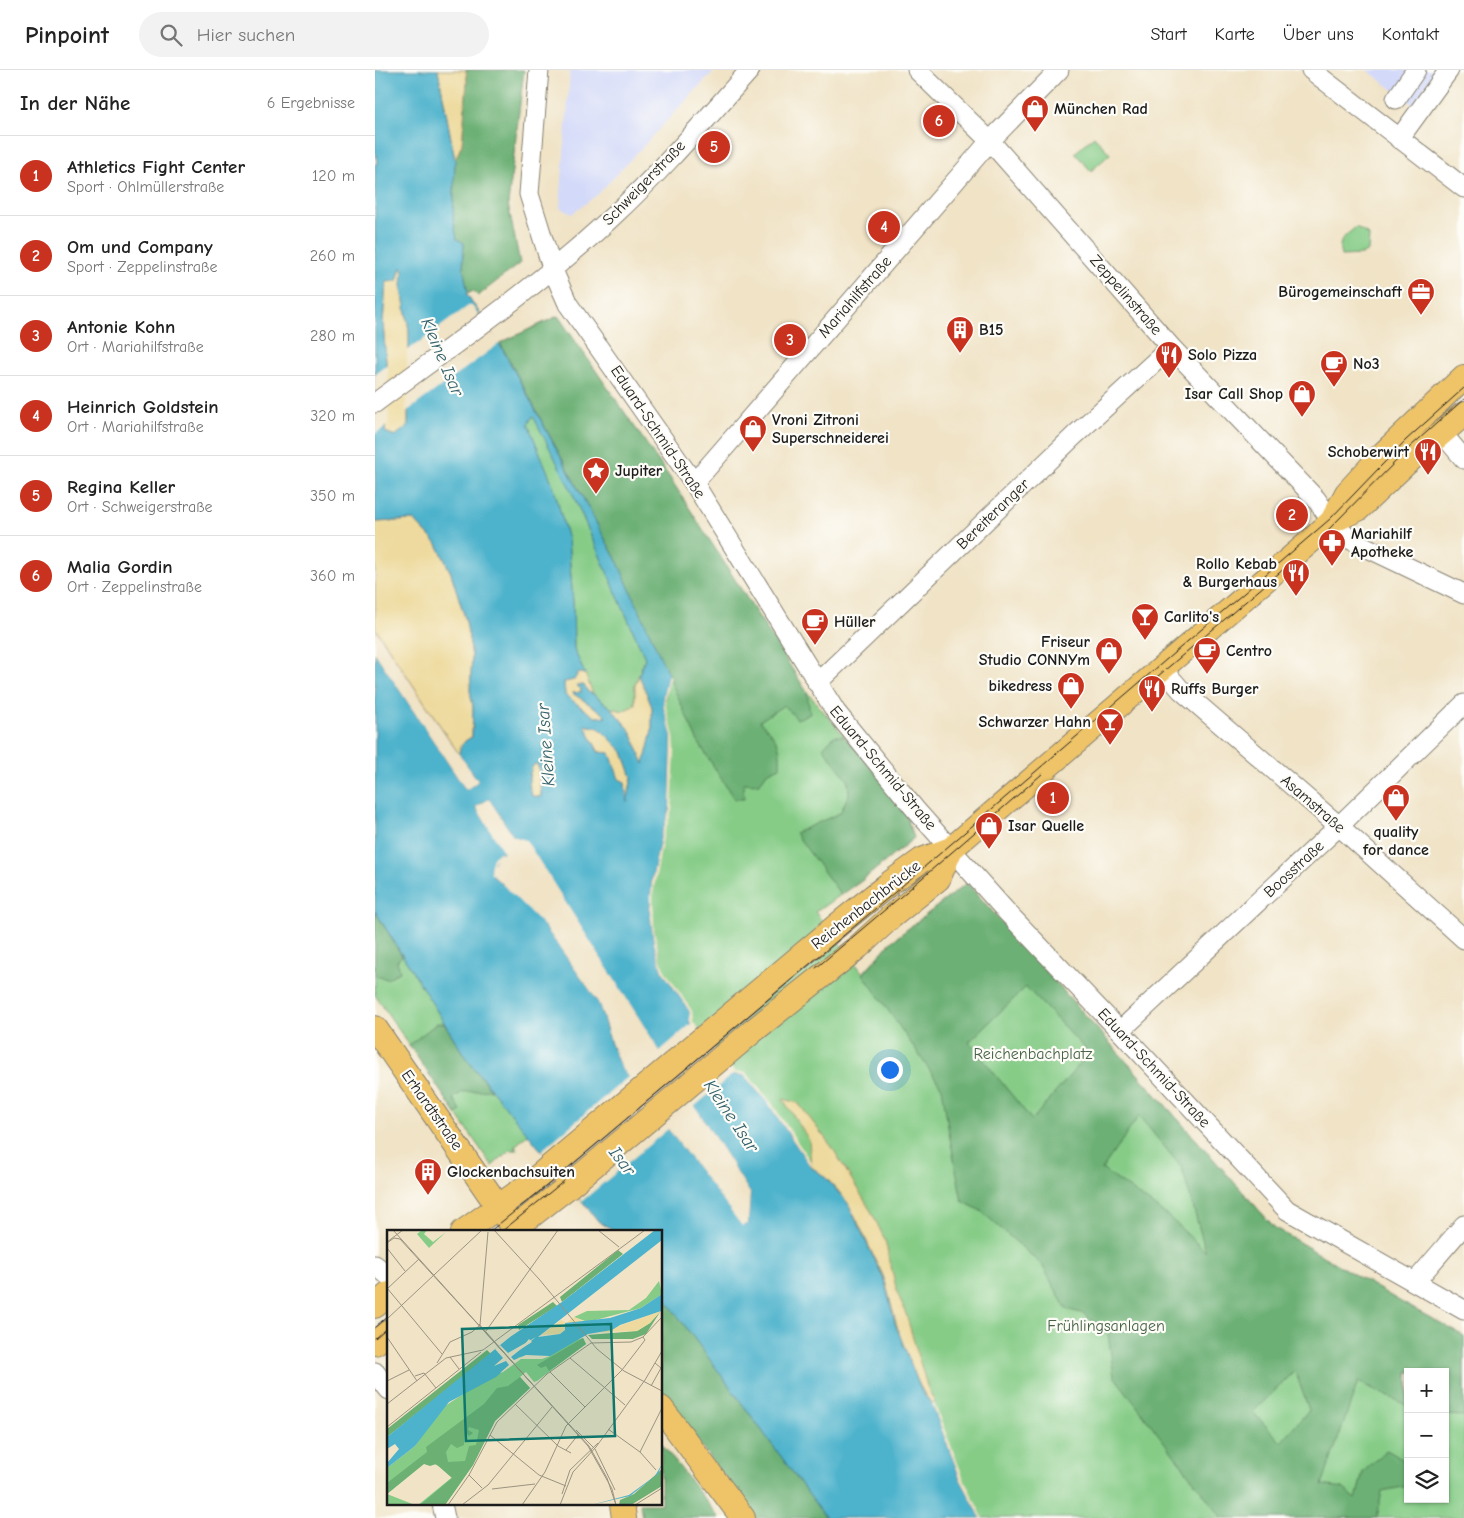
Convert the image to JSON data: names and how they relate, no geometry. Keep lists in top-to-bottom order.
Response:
{
  "streets": {
    "main road": ["Reichenbachbrücke", "Erhardtstraße"],
    "street": [
      "Schweigerstraße",
      "Zeppelinstraße",
      "Mariahilfstraße",
      "Eduard-Schmid-Straße",
      "Bereiteranger",
      "Asamstraße",
      "Boosstraße"
    ]
  },
  "crossings": [
    ["Schweigerstraße", "Eduard-Schmid-Straße"],
    ["Zeppelinstraße", "Mariahilfstraße"],
    ["Zeppelinstraße", "Bereiteranger"],
    ["Mariahilfstraße", "Eduard-Schmid-Straße"],
    ["Eduard-Schmid-Straße", "Bereiteranger"],
    ["Eduard-Schmid-Straße", "Boosstraße"],
    ["Eduard-Schmid-Straße", "Reichenbachbrücke"],
    ["Asamstraße", "Boosstraße"],
    ["Reichenbachbrücke", "Erhardtstraße"]
  ],
  "water": ["Kleine Isar", "Isar"],
  "parks": ["Reichenbachplatz", "Frühlingsanlagen"],
  "places": {
    "shop": [
      "München Rad",
      "Isar Call Shop",
      "Vroni Zitroni Superschneiderei",
      "Friseur Studio CONNYm",
      "bikedress",
      "quality for dance",
      "Isar Quelle"
    ],
    "office": ["Bürogemeinschaft"],
    "building": ["B15", "Glockenbachsuiten"],
    "restaurant": [
      "Solo Pizza",
      "Schoberwirt",
      "Rollo Kebab & Burgerhaus",
      "Ruffs Burger"
    ],
    "cafe": ["No3", "Hüller", "Centro"],
    "place": ["Jupiter"],
    "pharmacy": ["Mariahilf Apotheke"],
    "bar": ["Carlito's", "Schwarzer Hahn"]
  },
  "page": {
    "header": "Pinpoint",
    "search": "Hier suchen",
    "nav": [
      "Start",
      "Karte",
      "Über uns",
      "Kontakt"
    ],
    "heading": ["In der Nähe", "6 Ergebnisse"],
    "pins": [
      "6",
      "5",
      "4",
      "3",
      "2",
      "1"
    ],
    "list": [
      {
        "mark": "1",
        "name": "Athletics Fight Center",
        "note": "Sport · Ohlmüllerstraße",
        "value": "120 m"
      },
      {
        "mark": "2",
        "name": "Om und Company",
        "note": "Sport · Zeppelinstraße",
        "value": "260 m"
      },
      {
        "mark": "3",
        "name": "Antonie Kohn",
        "note": "Ort · Mariahilfstraße",
        "value": "280 m"
      },
      {
        "mark": "4",
        "name": "Heinrich Goldstein",
        "note": "Ort · Mariahilfstraße",
        "value": "320 m"
      },
      {
        "mark": "5",
        "name": "Regina Keller",
        "note": "Ort · Schweigerstraße",
        "value": "350 m"
      },
      {
        "mark": "6",
        "name": "Malia Gordin",
        "note": "Ort · Zeppelinstraße",
        "value": "360 m"
      }
    ],
    "map_buttons": ["+", "−"]
  }
}
